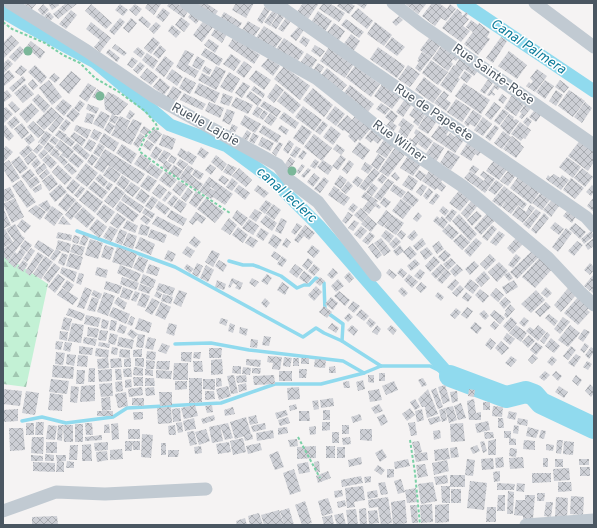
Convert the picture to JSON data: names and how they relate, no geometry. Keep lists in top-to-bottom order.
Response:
{
  "streets": {
    "street": [
      "Rue Sainte-Rose",
      "Rue de Papeete",
      "Ruelle Lajoie",
      "Rue Wilner"
    ]
  },
  "water": ["Canal Palmera", "canal leclerc"]
}
